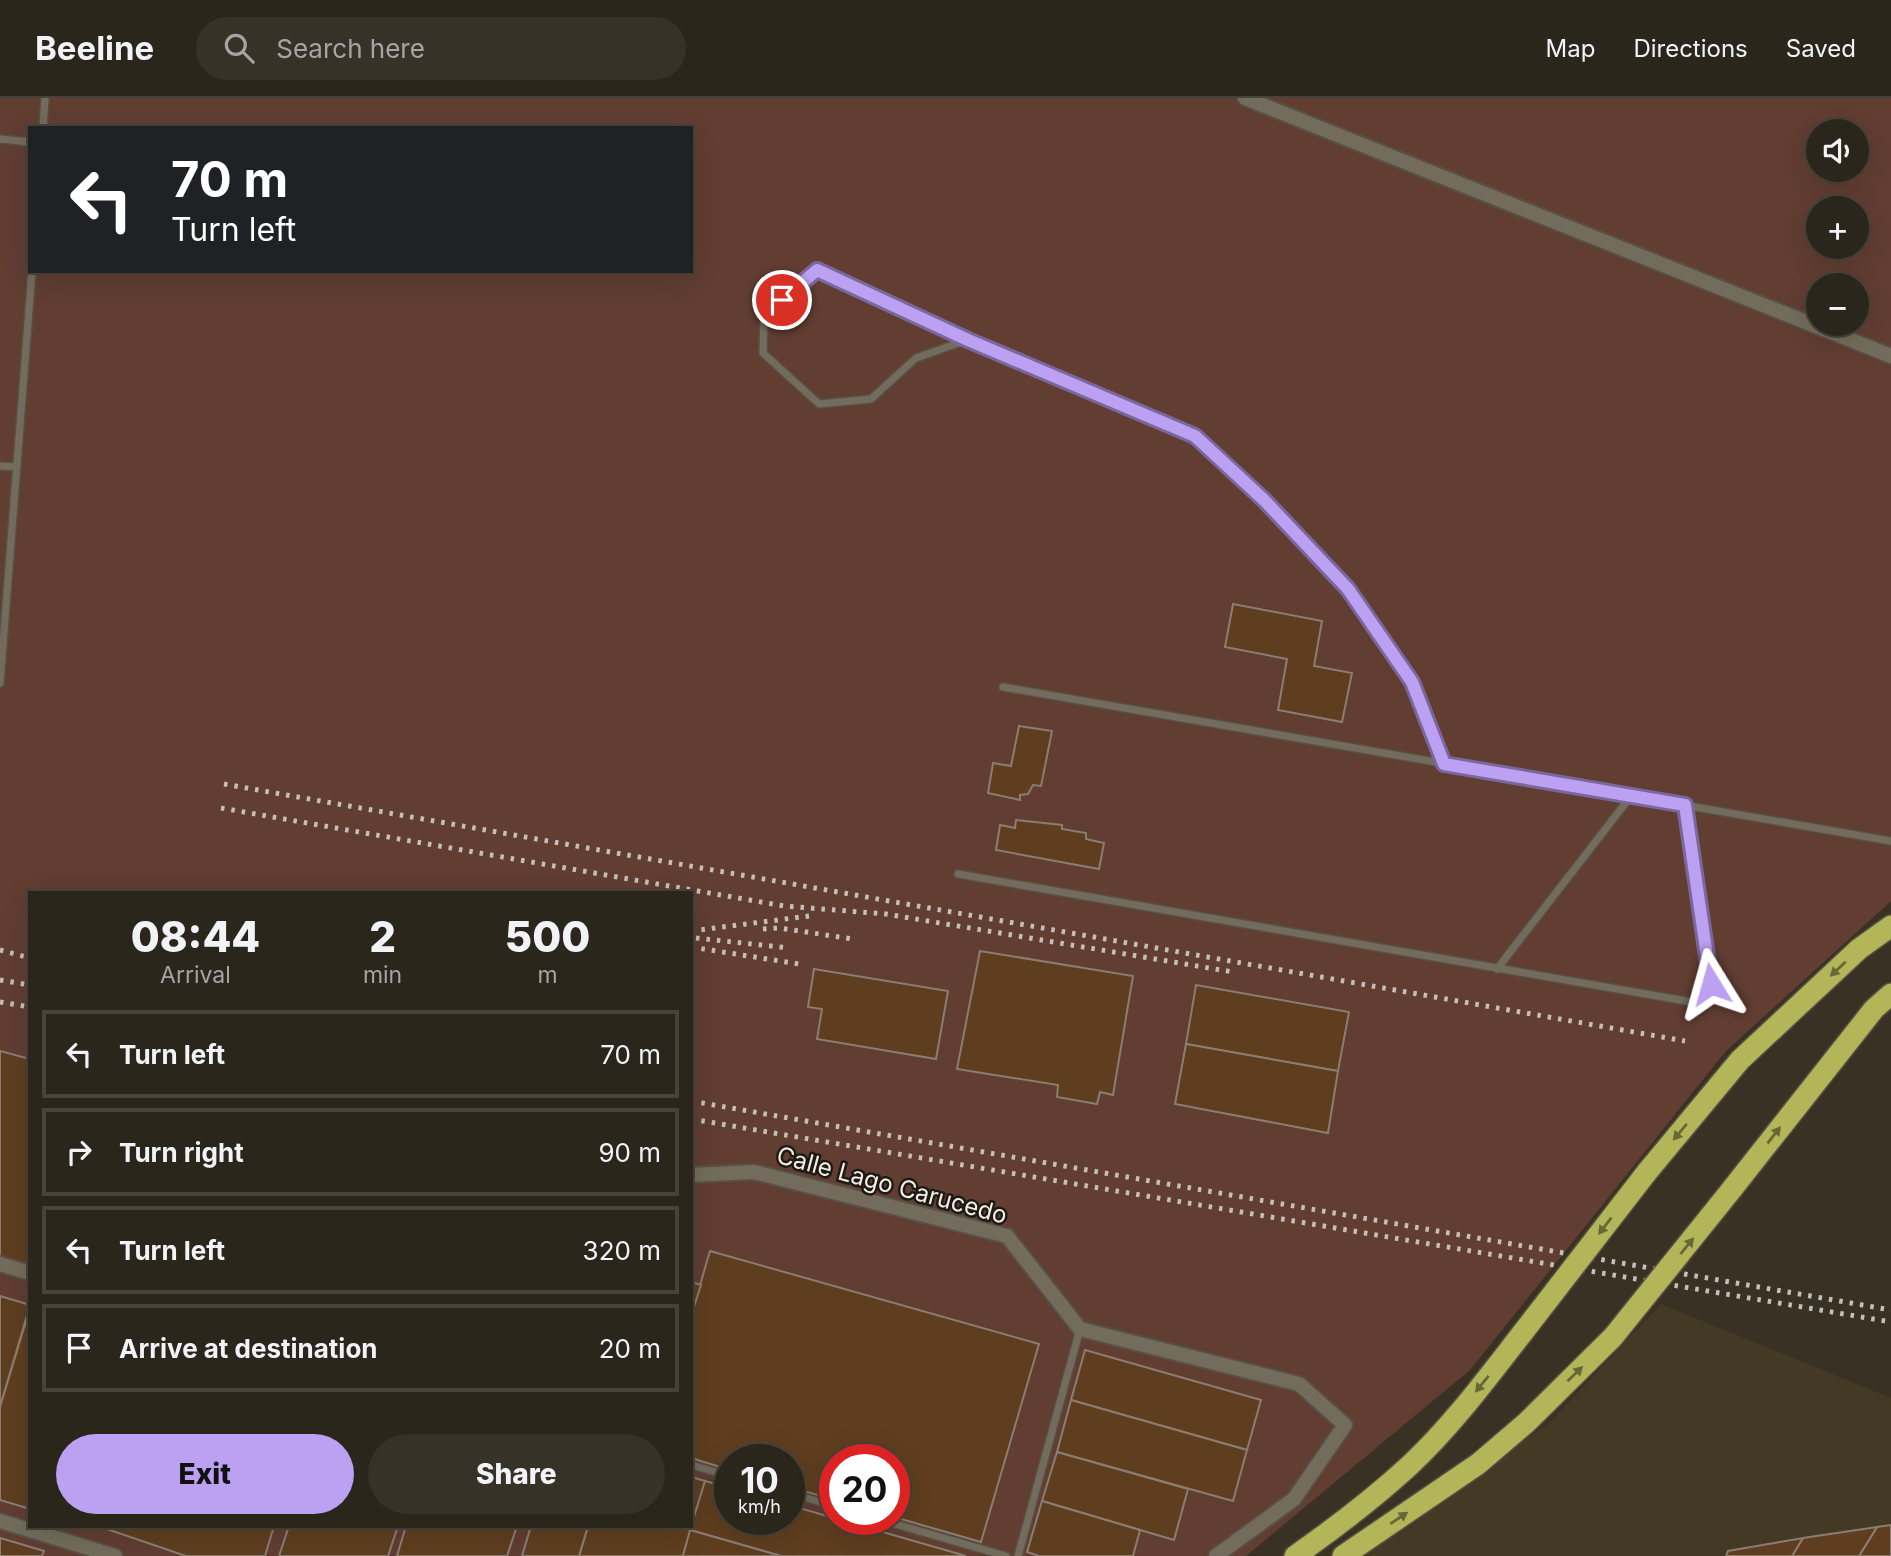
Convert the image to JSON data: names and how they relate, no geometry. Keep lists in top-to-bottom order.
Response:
{
  "streets": {
    "street": ["Calle Lago Carucedo"]
  },
  "page": {
    "header": "Beeline",
    "search": "Search here",
    "nav": ["Map", "Directions", "Saved"],
    "map_buttons": ["+", "−"],
    "turn": ["70 m", "Turn left"],
    "eta": [
      "08:44",
      "Arrival",
      "2",
      "min",
      "500",
      "m"
    ],
    "list": [
      {
        "name": "Turn left",
        "value": "70 m"
      },
      {
        "name": "Turn right",
        "value": "90 m"
      },
      {
        "name": "Turn left",
        "value": "320 m"
      },
      {
        "name": "Arrive at destination",
        "value": "20 m"
      }
    ],
    "buttons": ["Exit", "Share"],
    "speed": "10 km/h",
    "limit": "20"
  }
}
